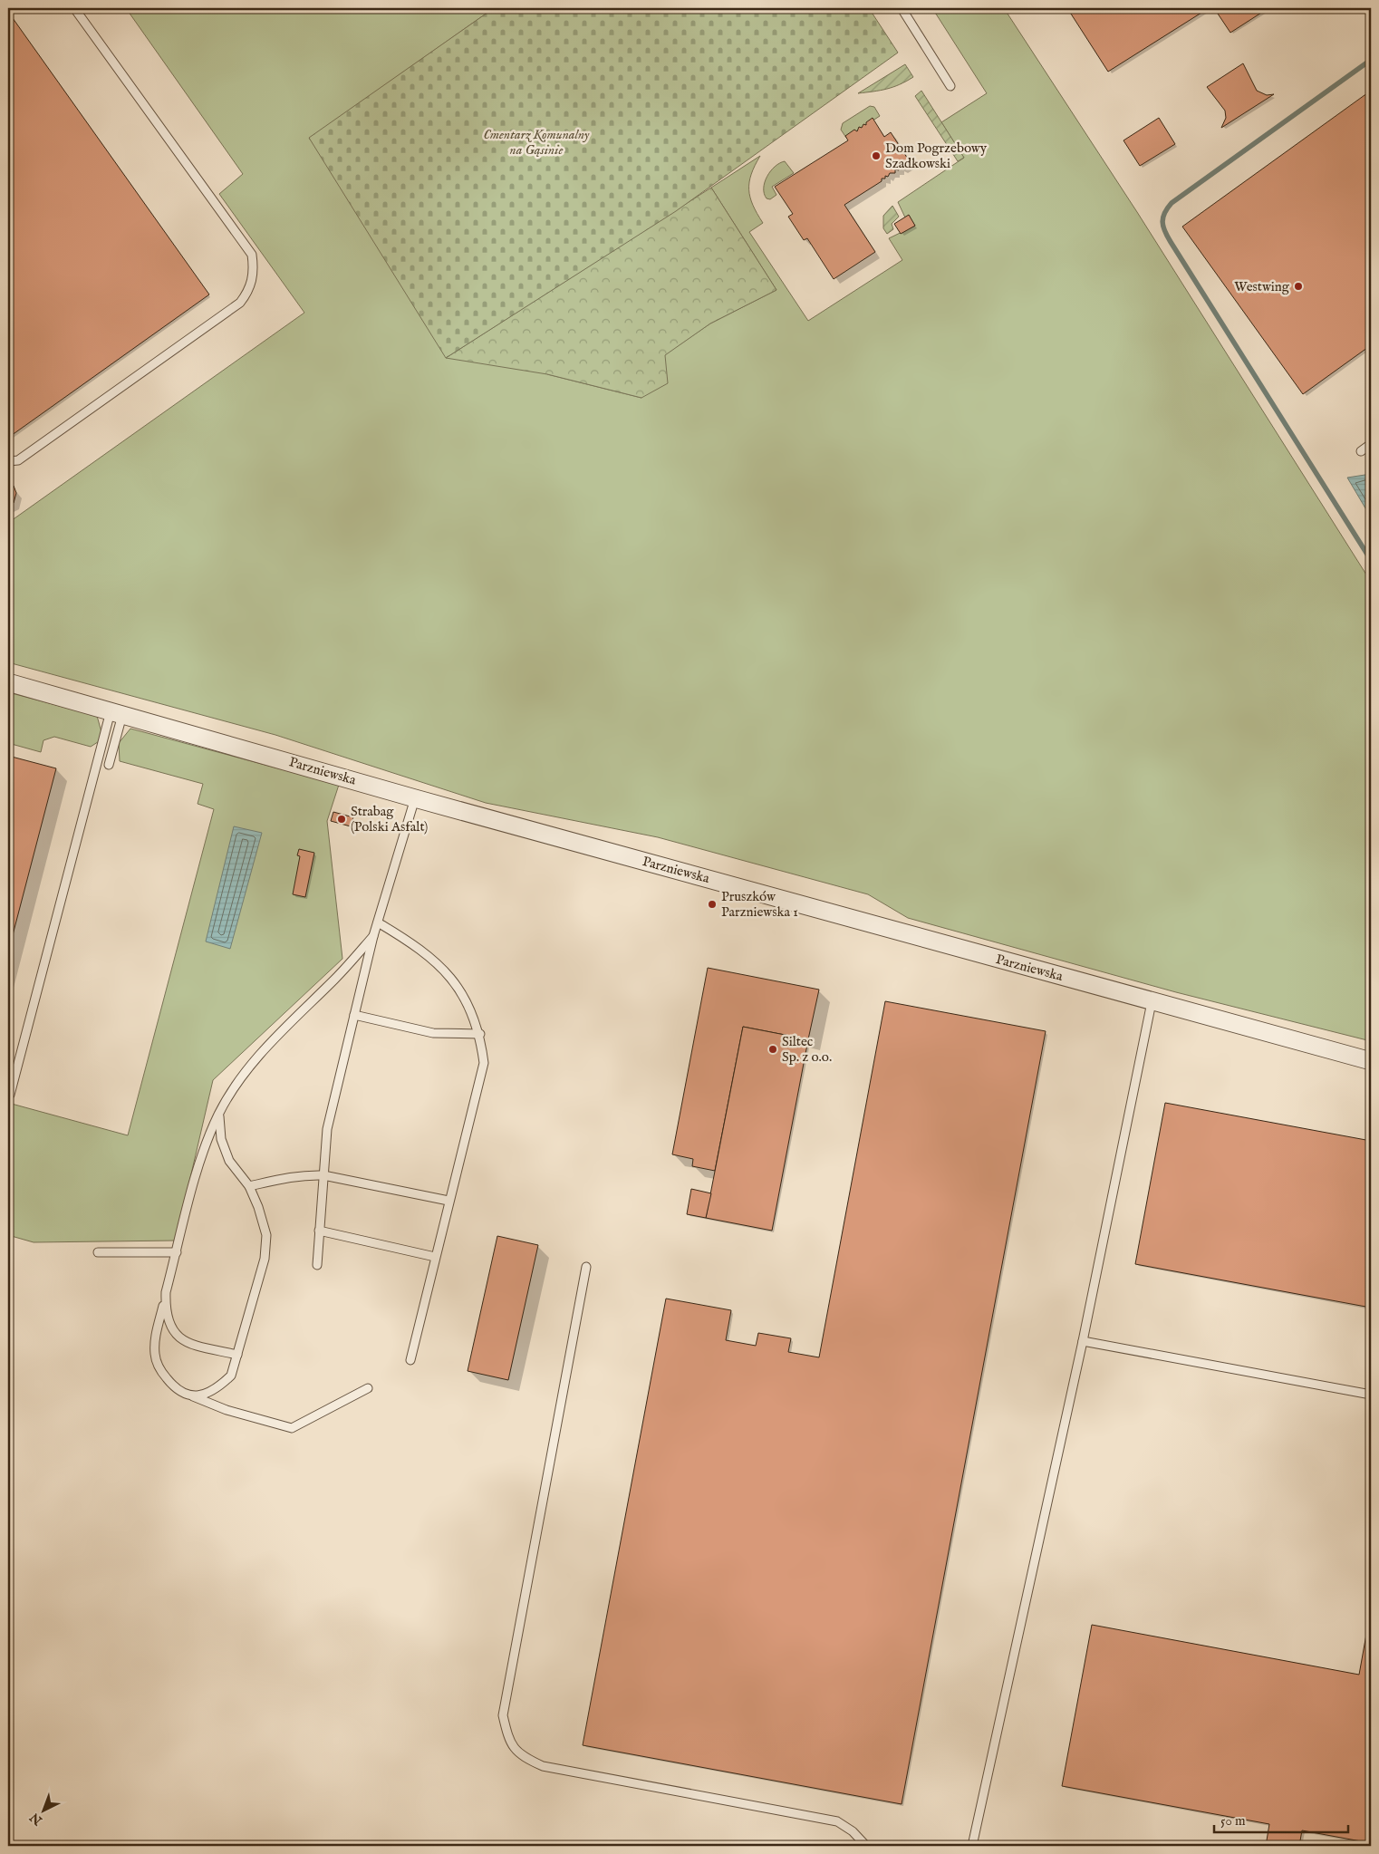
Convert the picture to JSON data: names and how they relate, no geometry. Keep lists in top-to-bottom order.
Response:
{
  "streets": {
    "street": ["Parzniewska"]
  },
  "parks": ["Cmentarz Komunalny na Gąsinie"],
  "places": [
    "Dom Pogrzebowy Szadkowski",
    "Westwing",
    "Strabag (Polski Asfalt)",
    "Pruszków Parzniewska 1",
    "Siltec Sp. z o.o."
  ],
  "scale_bar": "50 m",
  "north": "bottom left"
}
